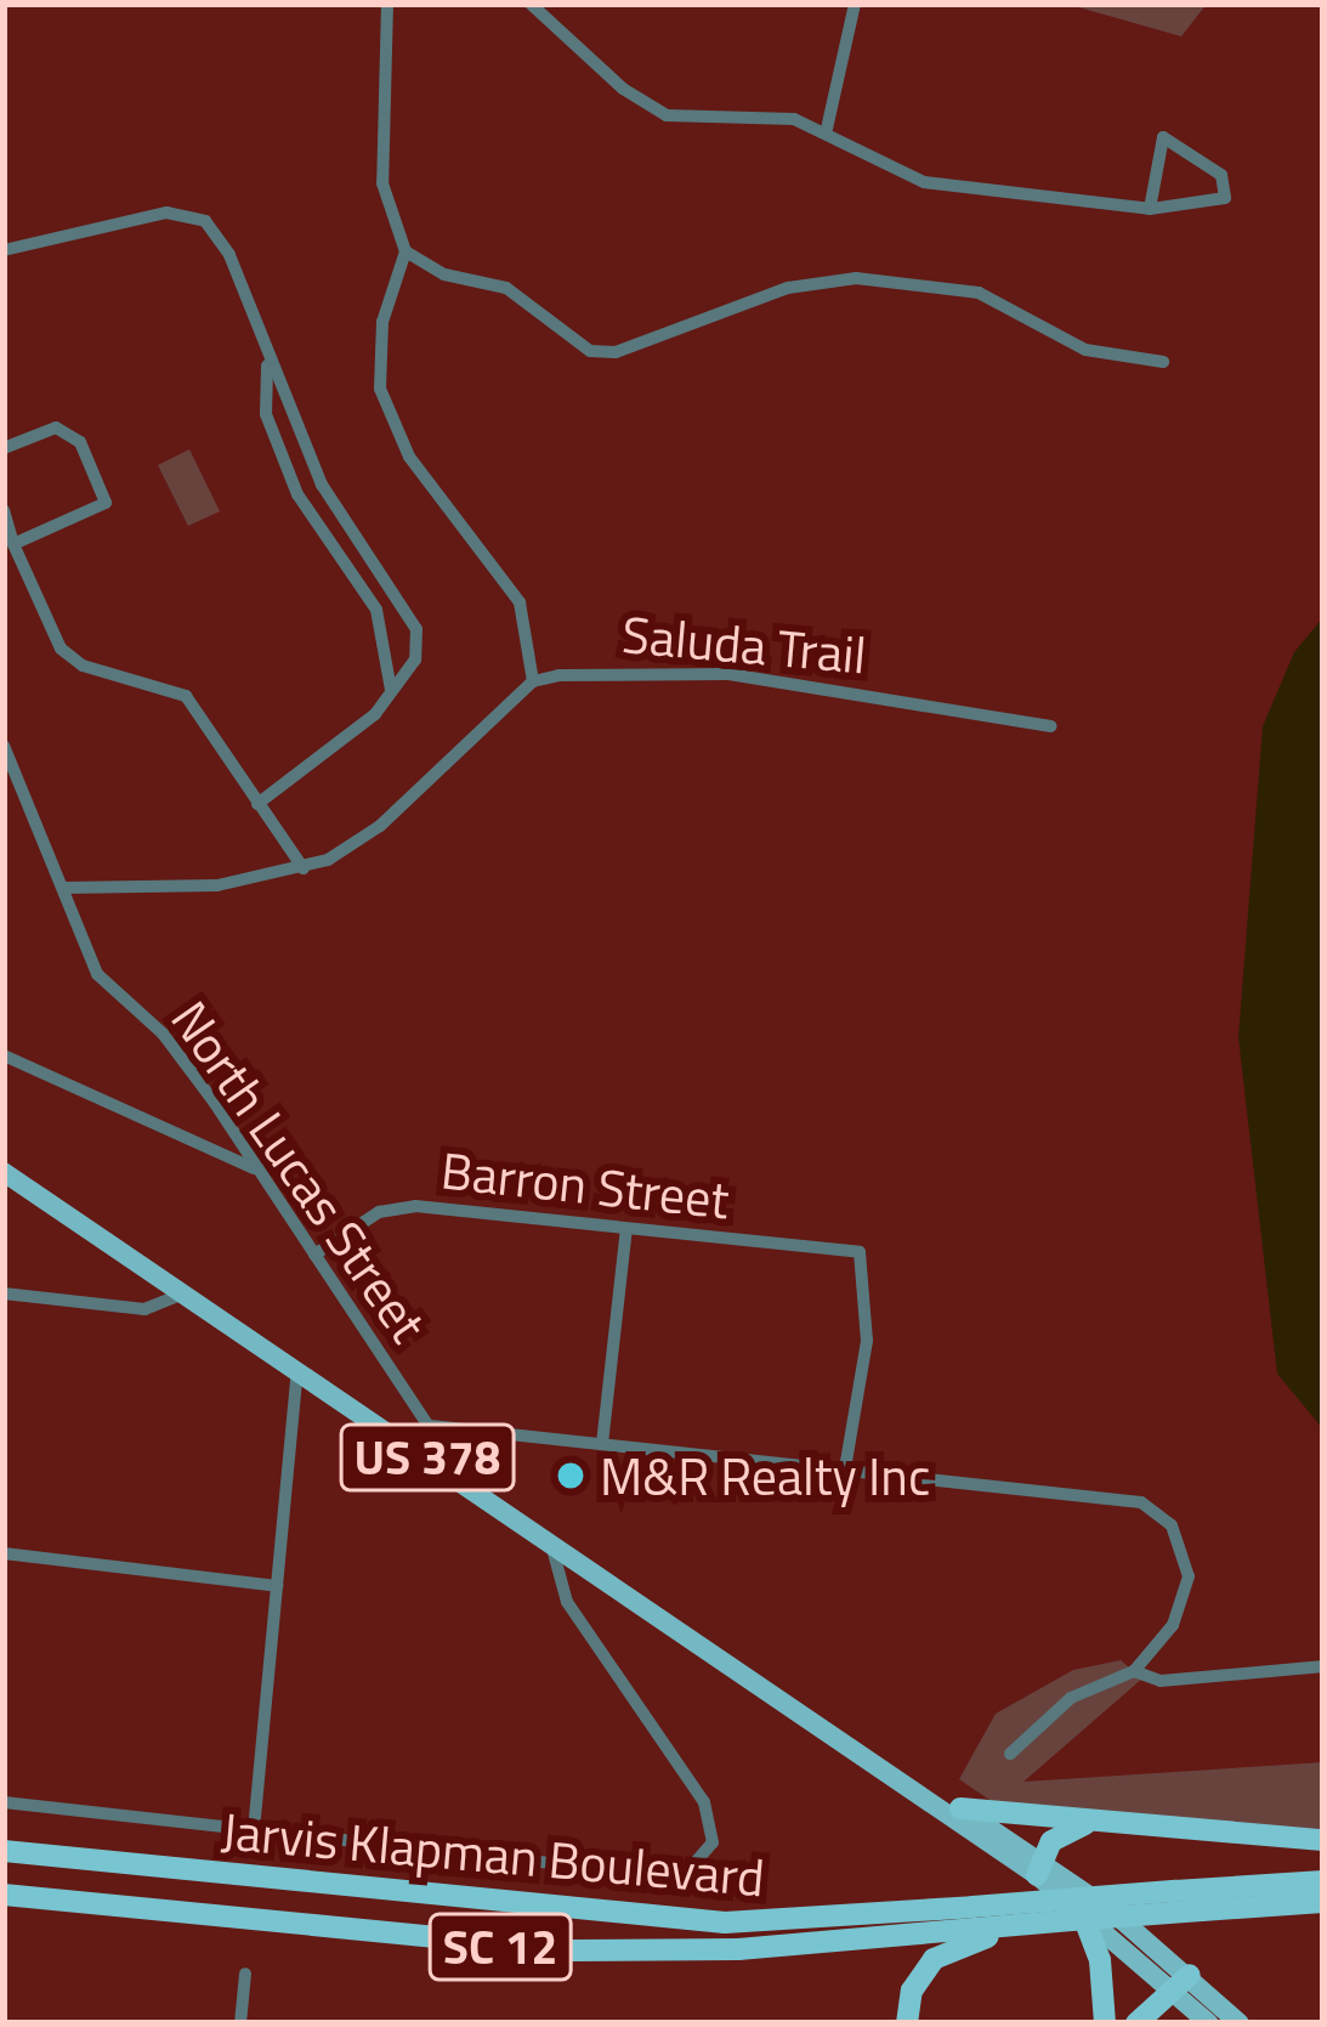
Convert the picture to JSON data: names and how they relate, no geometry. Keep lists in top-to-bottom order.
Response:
{
  "streets": {
    "highway": ["Jarvis Klapman Boulevard", "SC 12"],
    "main road": ["US 378"],
    "street": ["Saluda Trail", "North Lucas Street", "Barron Street"]
  },
  "crossings": [
    ["North Lucas Street", "Barron Street"],
    ["North Lucas Street", "US 378"]
  ],
  "places": ["M&R Realty Inc"]
}
